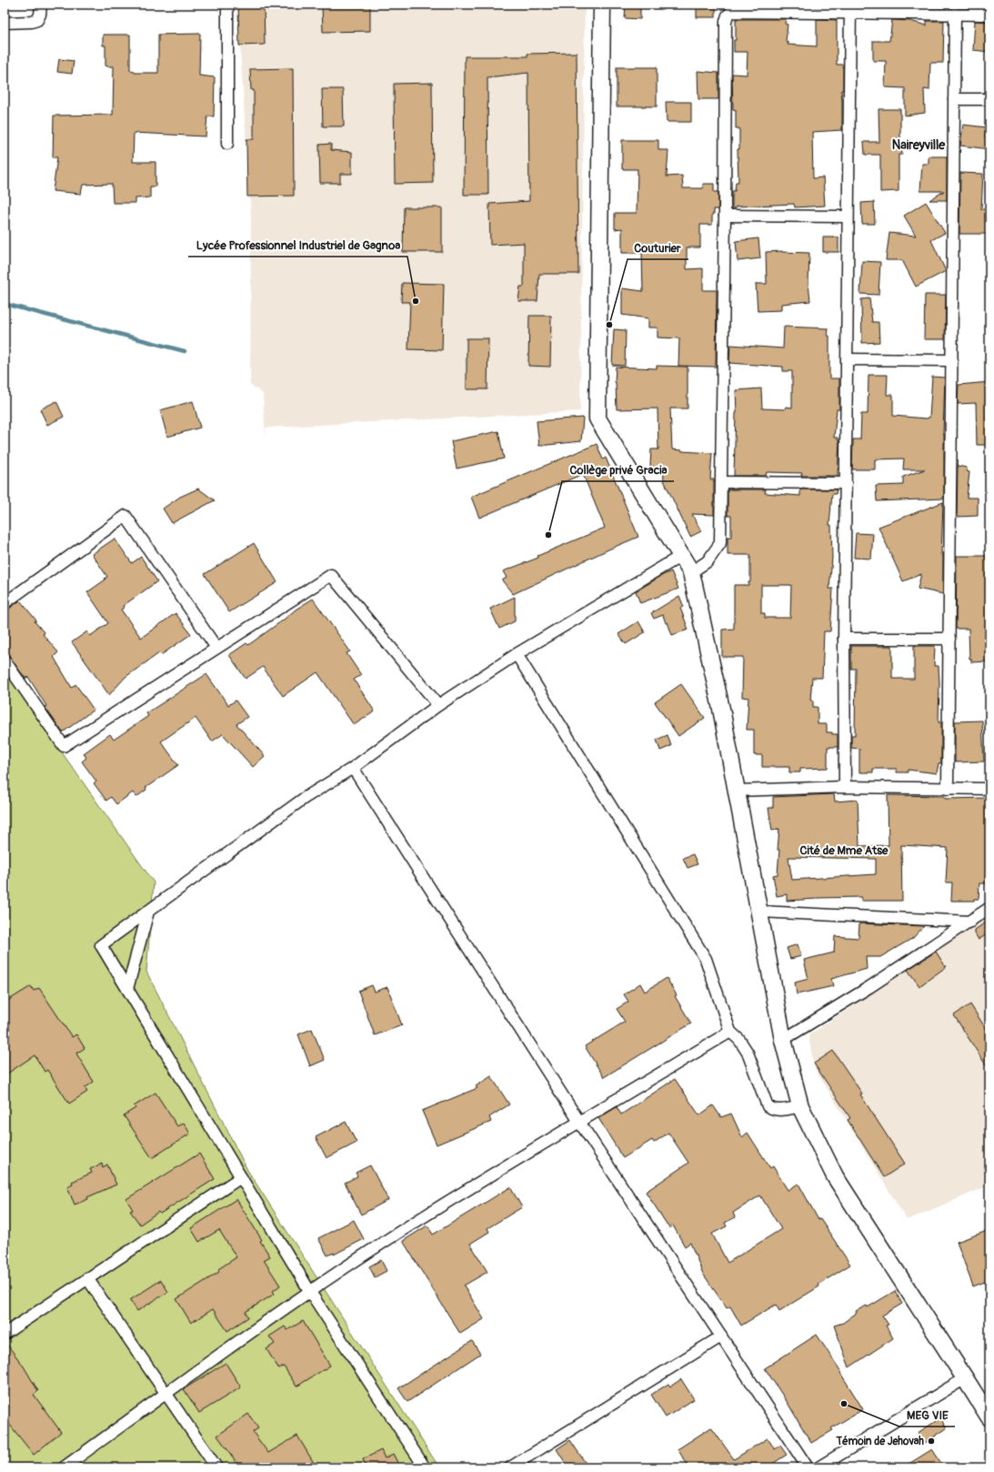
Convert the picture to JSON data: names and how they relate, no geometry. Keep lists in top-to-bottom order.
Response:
{
  "districts": ["Naireyville", "Cité de Mme Atse"],
  "places": [
    "Lycée Professionnel Industriel de Gagnoa",
    "Couturier",
    "Collège privé Gracia",
    "MEG VIE",
    "Témoin de Jehovah"
  ]
}
